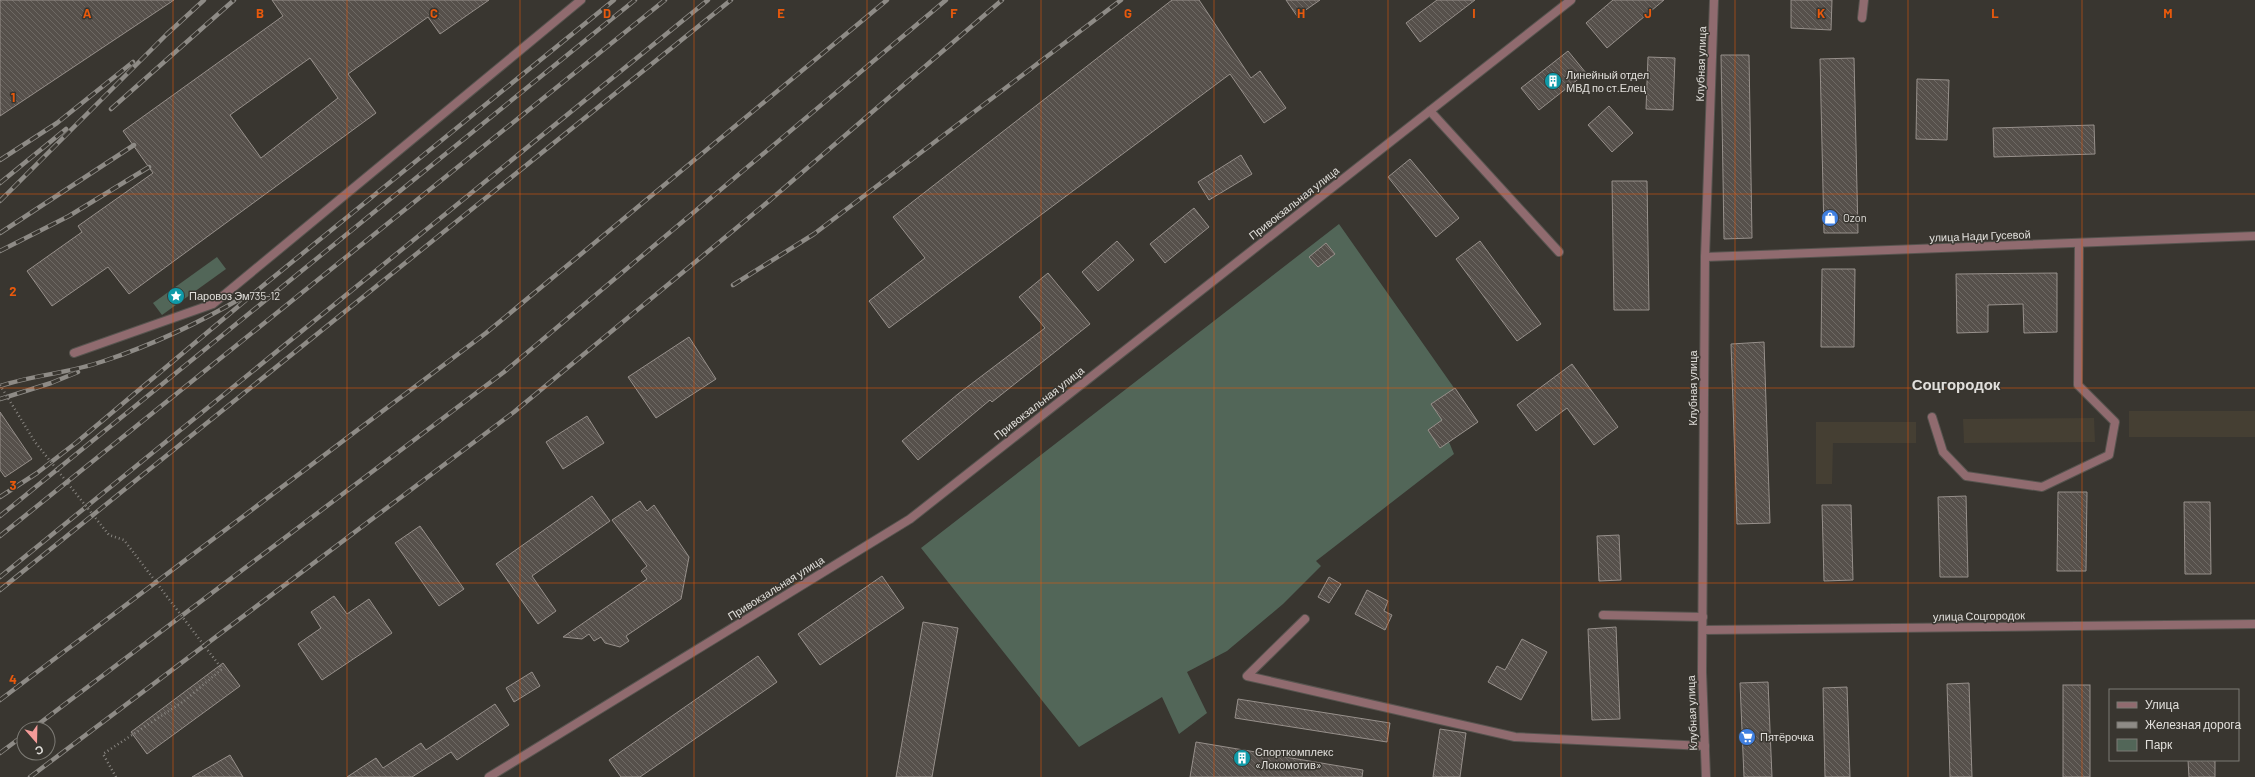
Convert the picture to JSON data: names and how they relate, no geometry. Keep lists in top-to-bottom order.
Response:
{
  "streets": {
    "street": [
      "Клубная улица",
      "Привокзальная улица",
      "улица Нади Гусевой",
      "улица Соцгородок"
    ]
  },
  "crossings": [
    ["Клубная улица", "улица Нади Гусевой"],
    ["Клубная улица", "улица Соцгородок"]
  ],
  "districts": ["Соцгородок"],
  "places": {
    "building": ["Линейный отдел МВД по ст.Елец", "Спорткомплекс «Локомотив»"],
    "shop": ["Ozon"],
    "place": ["Паровоз Эм735-12"],
    "supermarket": ["Пятёрочка"]
  },
  "legend": ["Улица", "Железная дорога", "Парк"],
  "north": "bottom",
  "grid": {
    "columns": [
      "A",
      "B",
      "C",
      "D",
      "E",
      "F",
      "G",
      "H",
      "I",
      "J",
      "K",
      "L",
      "M"
    ],
    "rows": [
      "1",
      "2",
      "3",
      "4"
    ]
  }
}
